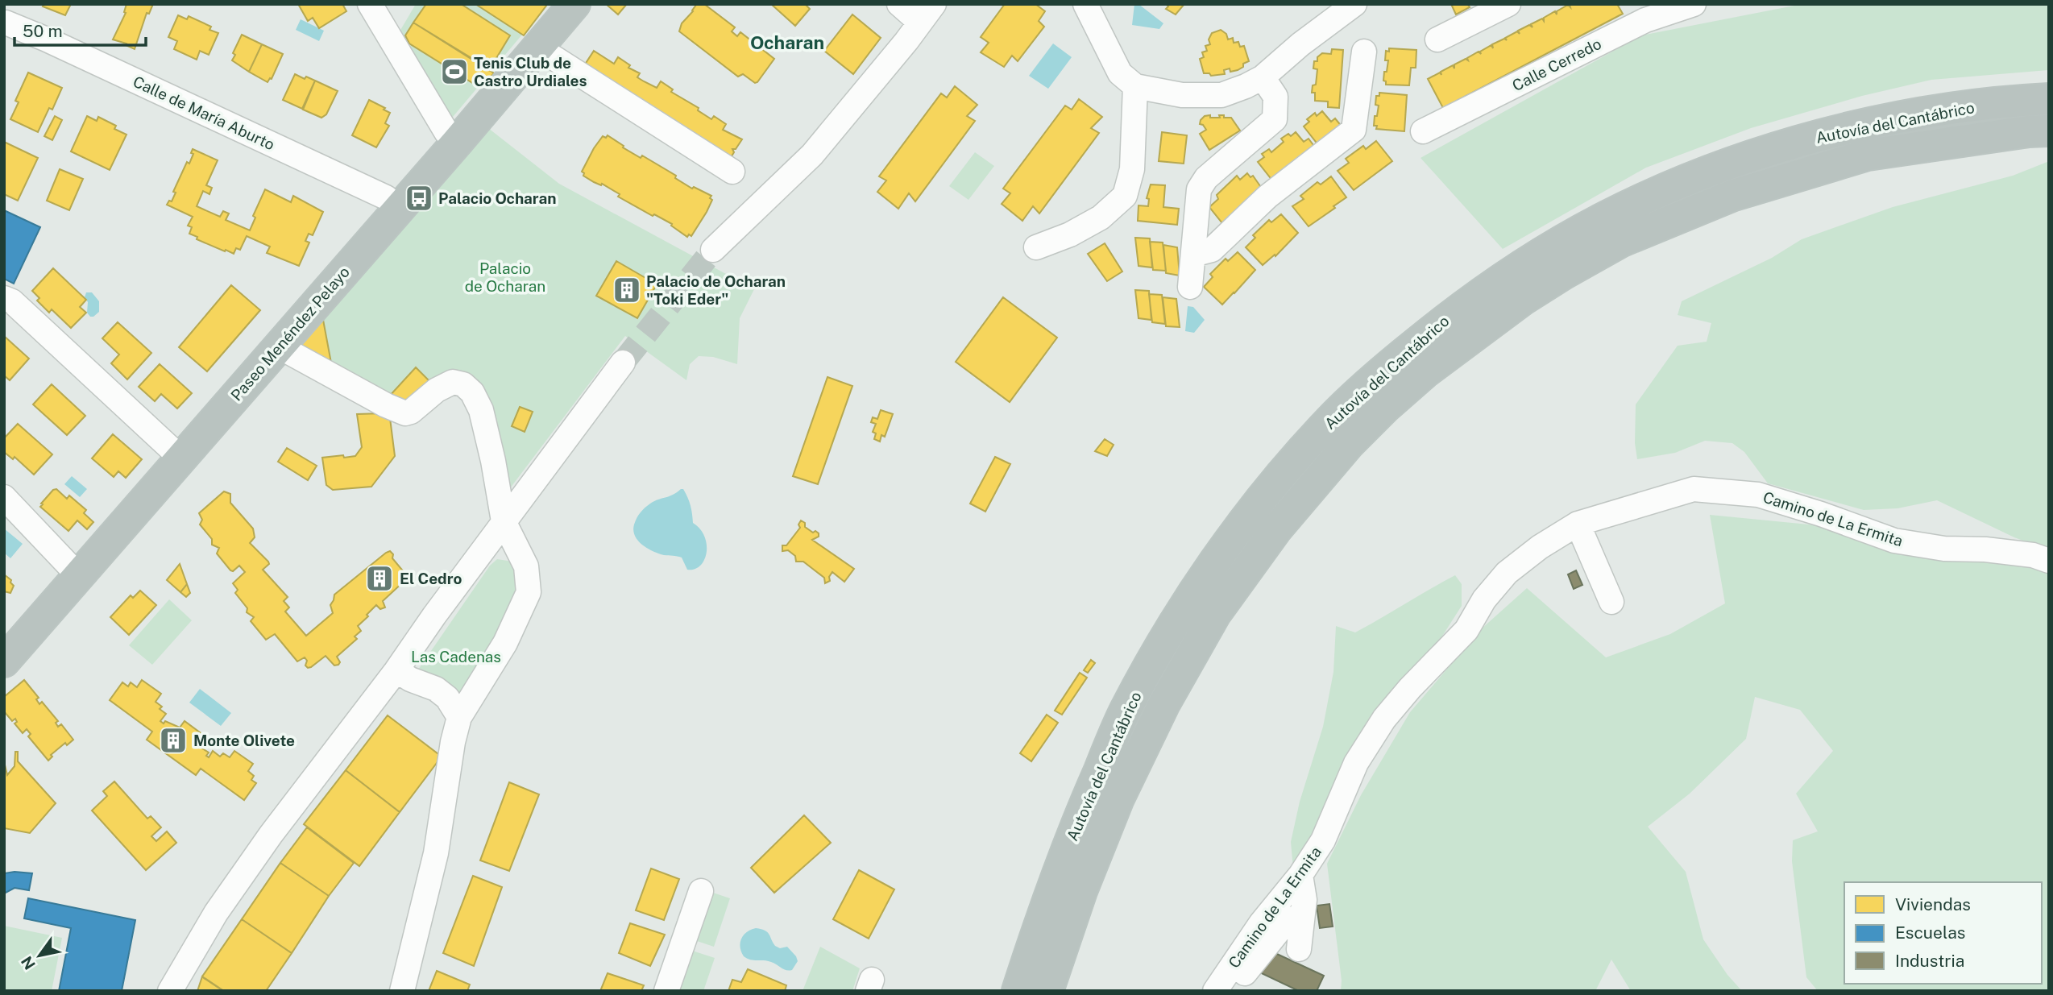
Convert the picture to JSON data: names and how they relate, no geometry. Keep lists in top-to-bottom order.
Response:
{
  "streets": {
    "highway": ["Autovía del Cantábrico", "Paseo Menéndez Pelayo"],
    "street": ["Calle Cerredo", "Calle de María Aburto", "Camino de La Ermita"]
  },
  "crossings": [
    ["Calle de María Aburto", "Paseo Menéndez Pelayo"]
  ],
  "districts": ["Ocharan"],
  "parks": ["Palacio de Ocharan", "Las Cadenas"],
  "places": {
    "sports": ["Tenis Club de Castro Urdiales"],
    "bus stop": ["Palacio Ocharan"],
    "building": ["Palacio de Ocharan \"Toki Eder\"", "El Cedro", "Monte Olivete"]
  },
  "legend": ["Viviendas", "Escuelas", "Industria"],
  "scale_bar": "50 m",
  "north": "bottom left"
}
